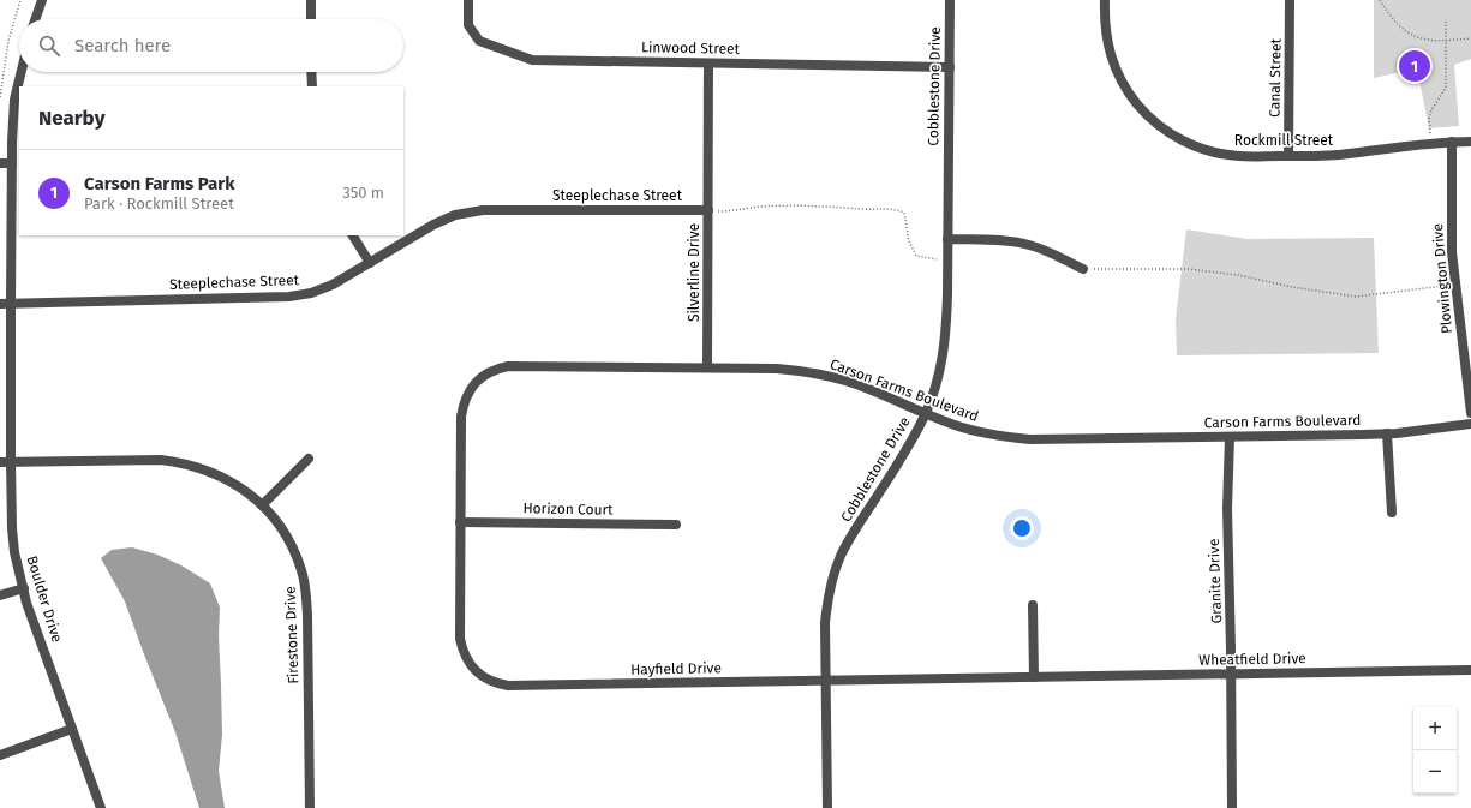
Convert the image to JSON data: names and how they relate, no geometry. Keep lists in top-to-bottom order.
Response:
{
  "streets": {
    "street": [
      "Linwood Street",
      "Canal Street",
      "Cobblestone Drive",
      "Rockmill Street",
      "Steeplechase Street",
      "Silverline Drive",
      "Plowington Drive",
      "Carson Farms Boulevard",
      "Horizon Court",
      "Granite Drive",
      "Boulder Drive",
      "Firestone Drive",
      "Wheatfield Drive",
      "Hayfield Drive"
    ]
  },
  "crossings": [
    ["Linwood Street", "Cobblestone Drive"],
    ["Linwood Street", "Silverline Drive"],
    ["Canal Street", "Rockmill Street"],
    ["Cobblestone Drive", "Carson Farms Boulevard"],
    ["Cobblestone Drive", "Hayfield Drive"],
    ["Rockmill Street", "Plowington Drive"],
    ["Steeplechase Street", "Silverline Drive"],
    ["Steeplechase Street", "Boulder Drive"],
    ["Silverline Drive", "Carson Farms Boulevard"],
    ["Carson Farms Boulevard", "Horizon Court"],
    ["Carson Farms Boulevard", "Granite Drive"],
    ["Carson Farms Boulevard", "Hayfield Drive"],
    ["Horizon Court", "Hayfield Drive"],
    ["Granite Drive", "Wheatfield Drive"],
    ["Boulder Drive", "Firestone Drive"],
    ["Wheatfield Drive", "Hayfield Drive"]
  ],
  "page": {
    "search": "Search here",
    "pins": "1",
    "heading": "Nearby",
    "list": [
      {
        "mark": "1",
        "name": "Carson Farms Park",
        "note": "Park · Rockmill Street",
        "value": "350 m"
      }
    ],
    "map_buttons": ["+", "−"]
  }
}
